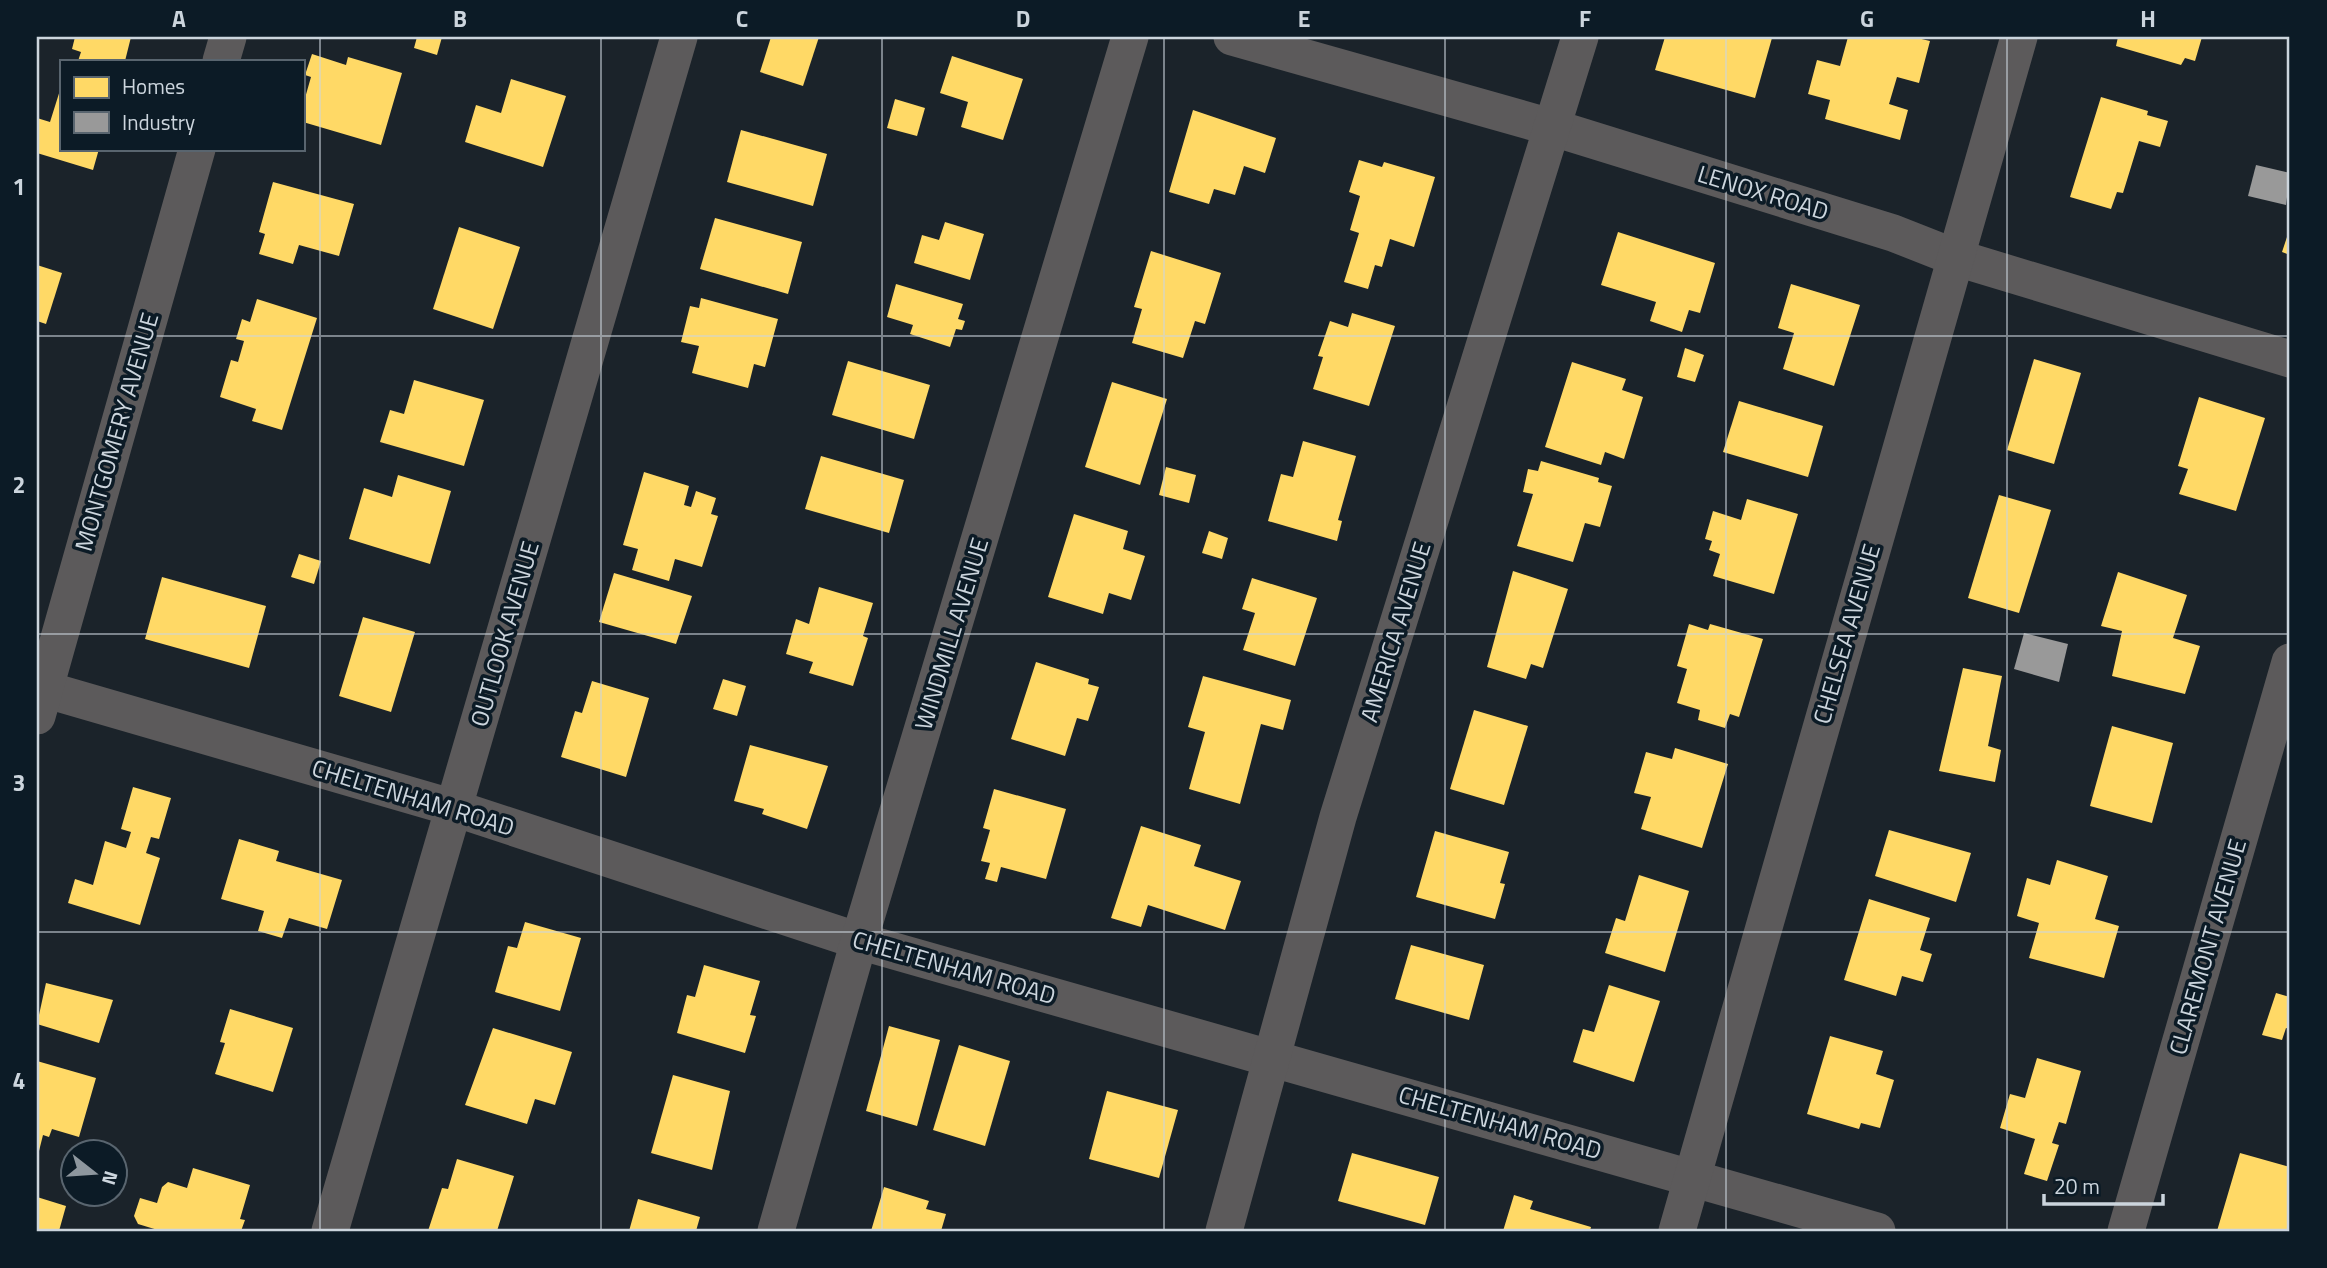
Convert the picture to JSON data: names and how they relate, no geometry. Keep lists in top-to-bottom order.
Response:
{
  "streets": {
    "street": [
      "LENOX ROAD",
      "MONTGOMERY AVENUE",
      "AMERICA AVENUE",
      "OUTLOOK AVENUE",
      "WINDMILL AVENUE",
      "CHELSEA AVENUE",
      "CHELTENHAM ROAD",
      "CLAREMONT AVENUE"
    ]
  },
  "crossings": [
    ["LENOX ROAD", "AMERICA AVENUE"],
    ["LENOX ROAD", "CHELSEA AVENUE"],
    ["MONTGOMERY AVENUE", "CHELTENHAM ROAD"],
    ["AMERICA AVENUE", "CHELTENHAM ROAD"],
    ["OUTLOOK AVENUE", "CHELTENHAM ROAD"],
    ["WINDMILL AVENUE", "CHELTENHAM ROAD"],
    ["CHELSEA AVENUE", "CHELTENHAM ROAD"]
  ],
  "legend": ["Homes", "Industry"],
  "scale_bar": "20 m",
  "north": "right",
  "grid": {
    "columns": [
      "A",
      "B",
      "C",
      "D",
      "E",
      "F",
      "G",
      "H"
    ],
    "rows": [
      "1",
      "2",
      "3",
      "4"
    ]
  }
}
